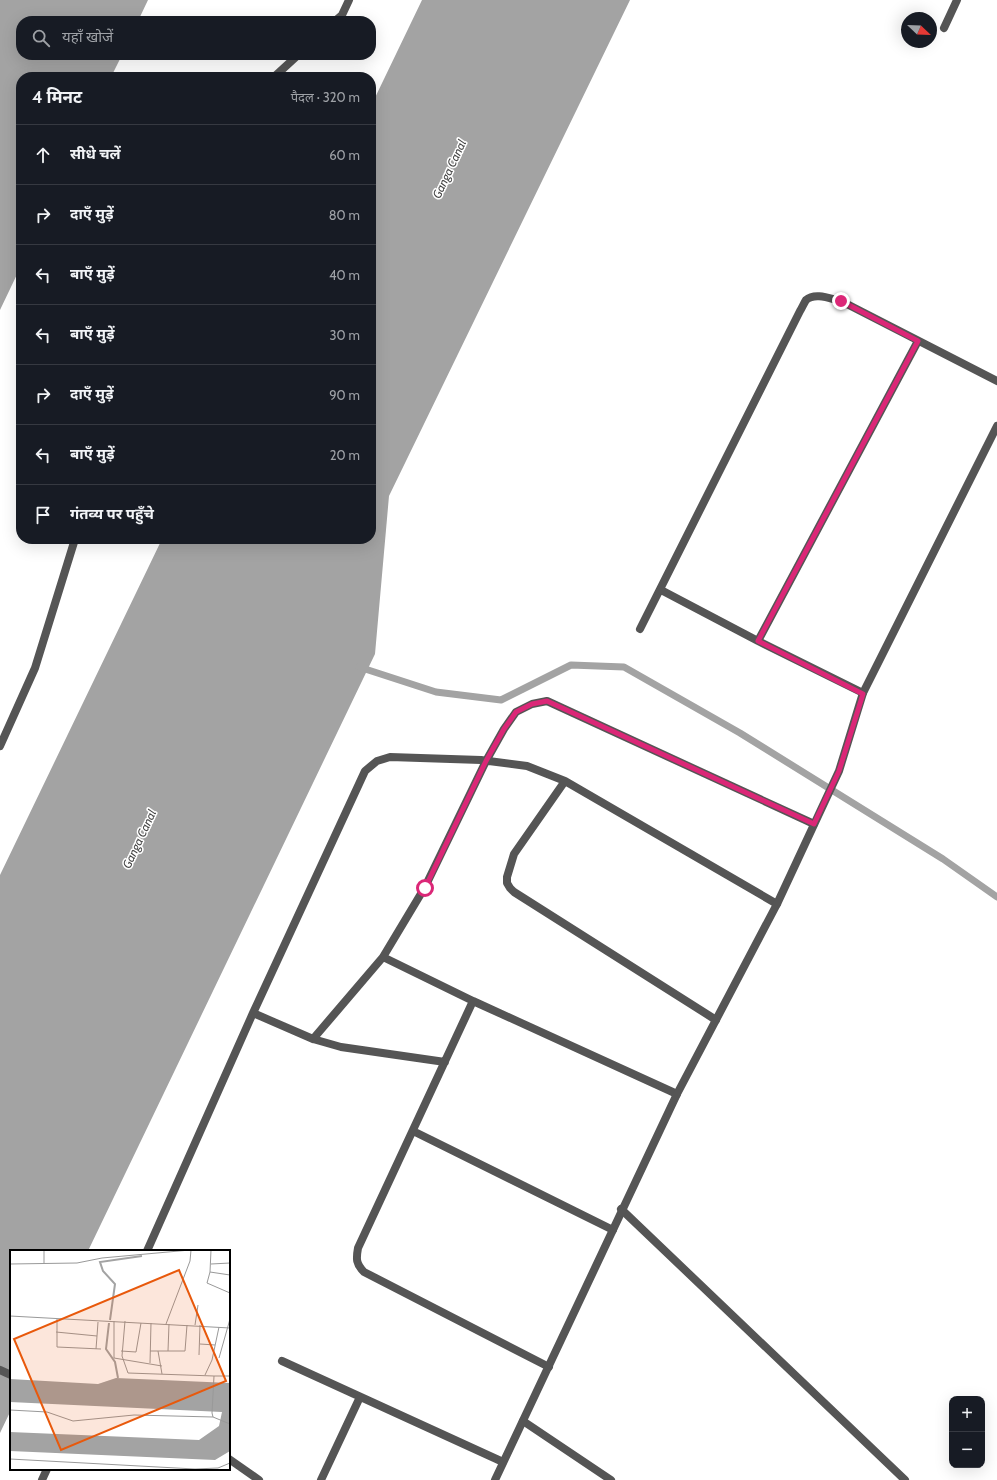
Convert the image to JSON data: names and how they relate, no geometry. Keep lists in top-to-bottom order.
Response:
{
  "water": ["Ganga Canal"],
  "north": "bottom right",
  "page": {
    "search": "यहाँ खोजें",
    "heading": ["4 मिनट", "पैदल · 320 m"],
    "list": [
      ["सीधे चलें", "60 m"],
      ["दाएँ मुड़ें", "80 m"],
      ["बाएँ मुड़ें", "40 m"],
      ["बाएँ मुड़ें", "30 m"],
      ["दाएँ मुड़ें", "90 m"],
      ["बाएँ मुड़ें", "20 m"],
      "गंतव्य पर पहुँचे"
    ],
    "map_buttons": ["+", "−"]
  }
}
